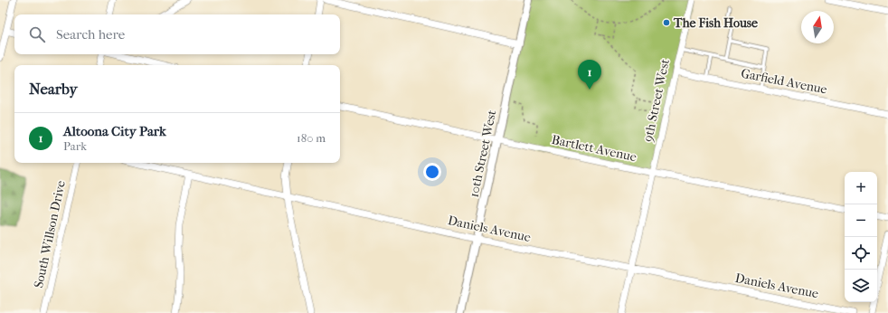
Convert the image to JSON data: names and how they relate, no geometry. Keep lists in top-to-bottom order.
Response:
{
  "streets": {
    "street": [
      "Garfield Avenue",
      "9th Street West",
      "Bartlett Avenue",
      "10th Street West",
      "Daniels Avenue",
      "South Willson Drive"
    ]
  },
  "crossings": [
    ["Garfield Avenue", "9th Street West"],
    ["9th Street West", "Bartlett Avenue"],
    ["9th Street West", "Daniels Avenue"],
    ["Bartlett Avenue", "10th Street West"],
    ["10th Street West", "Daniels Avenue"]
  ],
  "places": ["The Fish House"],
  "north": "top",
  "page": {
    "search": "Search here",
    "pins": "1",
    "heading": "Nearby",
    "list": [
      {
        "mark": "1",
        "name": "Altoona City Park",
        "note": "Park",
        "value": "180 m"
      }
    ],
    "map_buttons": ["+", "−"]
  }
}
